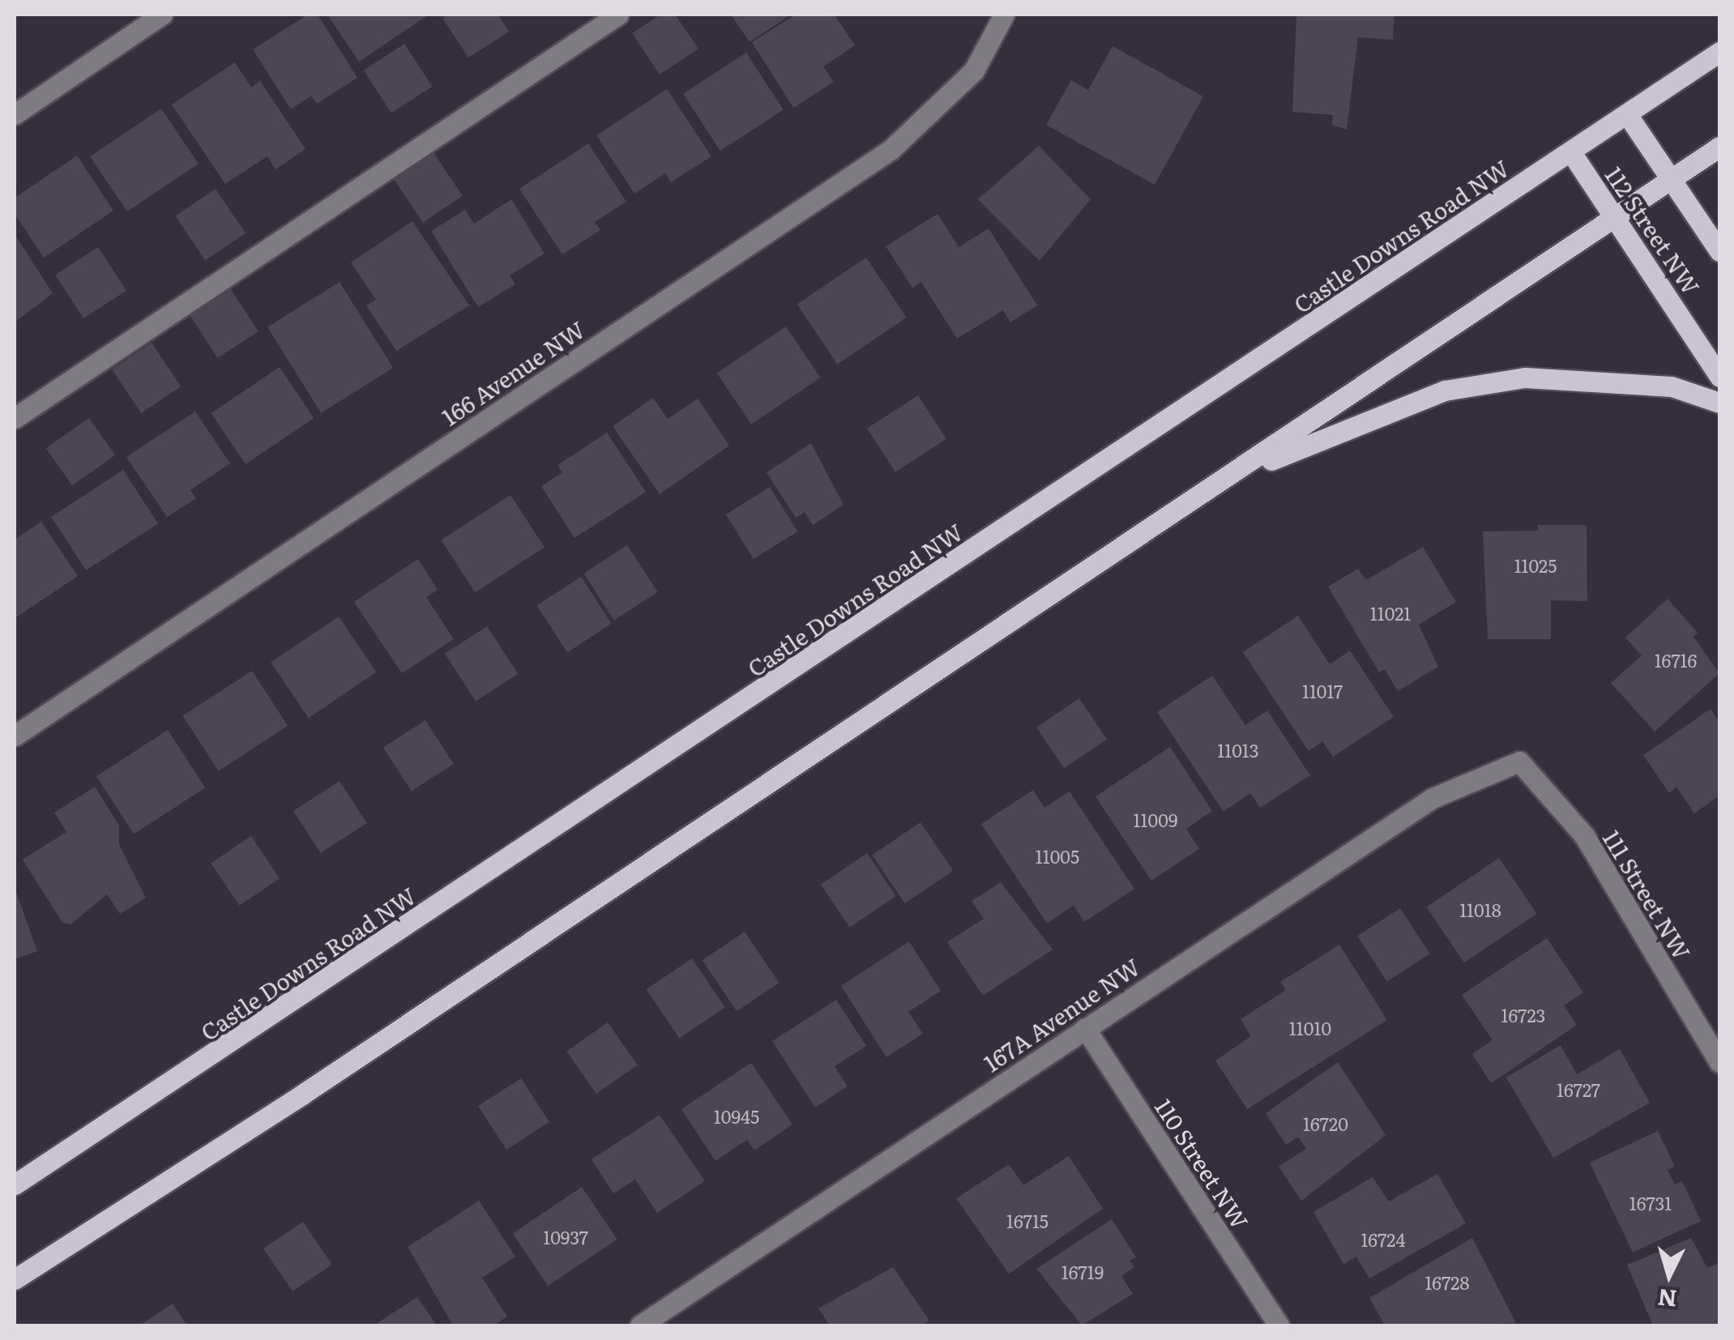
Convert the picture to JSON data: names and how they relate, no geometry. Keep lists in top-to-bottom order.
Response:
{
  "streets": {
    "main road": ["112 Street NW", "Castle Downs Road NW"],
    "street": [
      "166 Avenue NW",
      "111 Street NW",
      "167A Avenue NW",
      "110 Street NW"
    ]
  },
  "crossings": [
    ["112 Street NW", "Castle Downs Road NW"],
    ["111 Street NW", "167A Avenue NW"],
    ["167A Avenue NW", "110 Street NW"]
  ],
  "house_numbers": [
    "11025",
    "11021",
    "16716",
    "11017",
    "11013",
    "11009",
    "11005",
    "11018",
    "16723",
    "11010",
    "16727",
    "10945",
    "16720",
    "16731",
    "16715",
    "10937",
    "16724",
    "16719",
    "16728"
  ],
  "north": "bottom"
}
